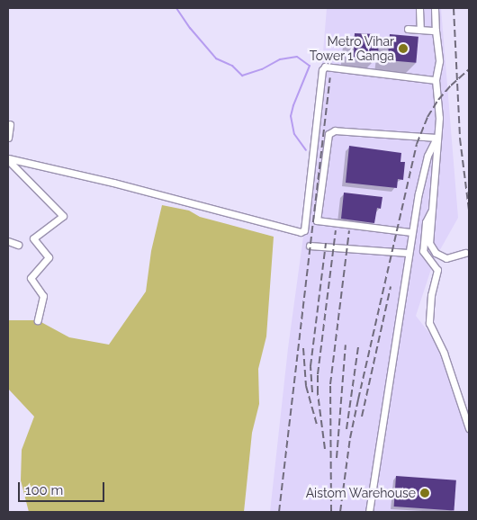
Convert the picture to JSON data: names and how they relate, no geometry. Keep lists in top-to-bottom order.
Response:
{
  "places": ["Metro Vihar Tower 1 Ganga", "Aistom Warehouse"],
  "scale_bar": "100 m"
}
